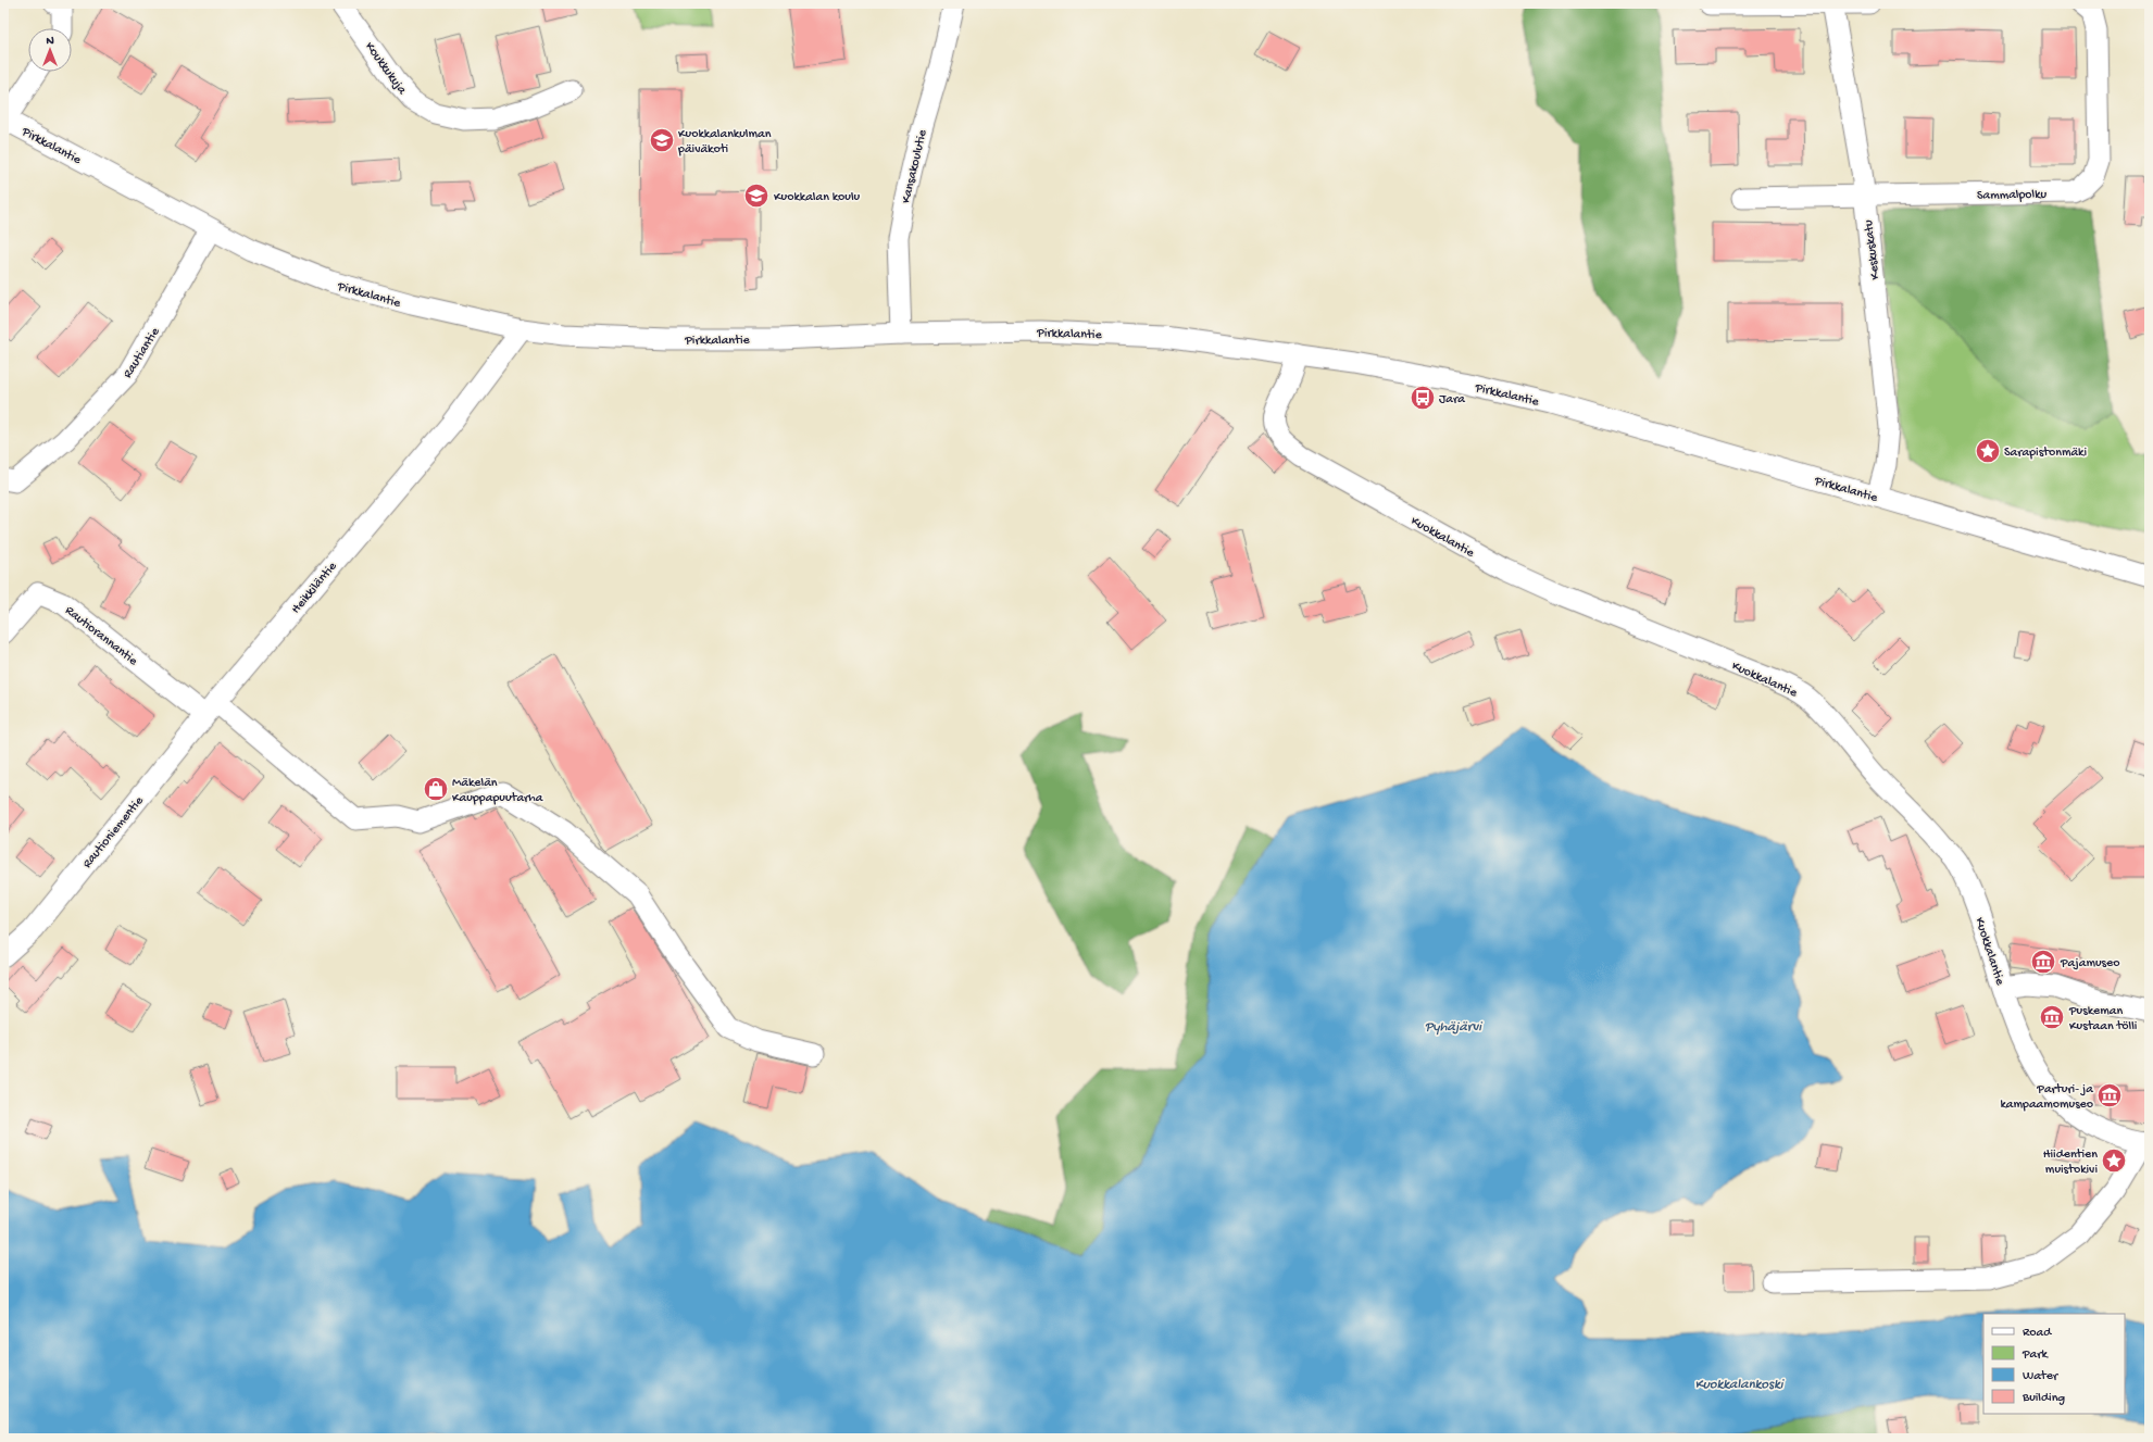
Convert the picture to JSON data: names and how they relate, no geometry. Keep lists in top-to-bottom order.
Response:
{
  "streets": {
    "street": [
      "Koukkukuja",
      "Pirkkalantie",
      "Kansakoulutie",
      "Sammalpolku",
      "Keskuskatu",
      "Rautiantie",
      "Kuokkalantie",
      "Heikkiläntie",
      "Rautiorannantie",
      "Rautioniementie"
    ]
  },
  "crossings": [
    ["Pirkkalantie", "Kansakoulutie"],
    ["Pirkkalantie", "Keskuskatu"],
    ["Pirkkalantie", "Rautiantie"],
    ["Pirkkalantie", "Kuokkalantie"],
    ["Pirkkalantie", "Heikkiläntie"],
    ["Sammalpolku", "Keskuskatu"],
    ["Heikkiläntie", "Rautiorannantie"],
    ["Heikkiläntie", "Rautioniementie"],
    ["Rautiorannantie", "Rautioniementie"]
  ],
  "water": ["Pyhäjärvi", "Kuokkalankoski"],
  "places": {
    "school or university": ["Kuokkalankulman päiväkoti", "Kuokkalan koulu"],
    "bus stop": ["Jara"],
    "place": ["Sarapistonmäki", "Hiidentien muistokivi"],
    "shop": ["Mäkelän Kauppapuutarha"],
    "museum": ["Pajamuseo", "Puskeman Kustaan tölli", "Parturi- ja kampaamomuseo"]
  },
  "legend": [
    "Road",
    "Park",
    "Water",
    "Building"
  ],
  "north": "top"
}
